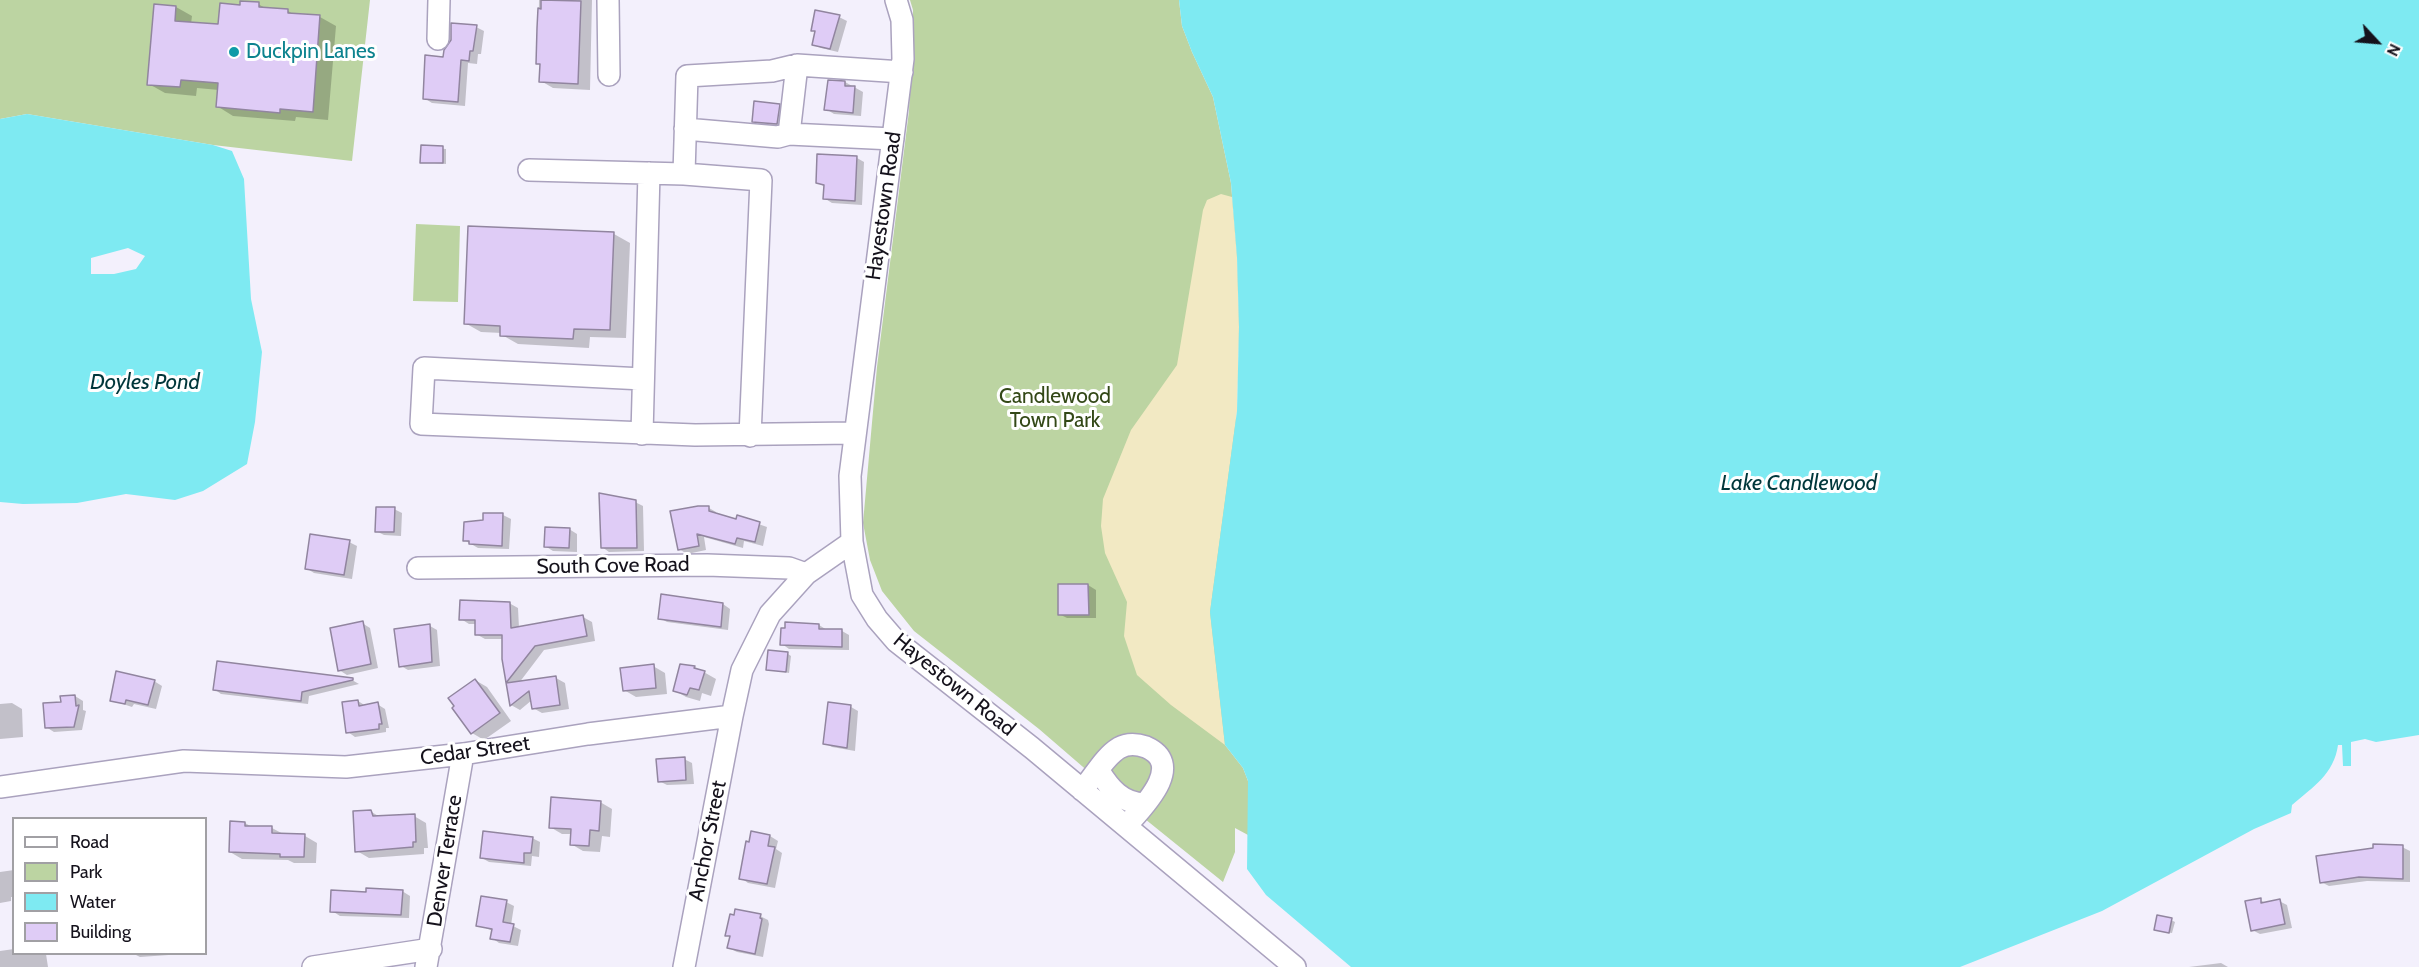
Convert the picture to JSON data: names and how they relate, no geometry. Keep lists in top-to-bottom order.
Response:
{
  "streets": {
    "street": [
      "Hayestown Road",
      "South Cove Road",
      "Cedar Street",
      "Anchor Street",
      "Denver Terrace"
    ]
  },
  "crossings": [
    ["Cedar Street", "Anchor Street"],
    ["Cedar Street", "Denver Terrace"]
  ],
  "water": ["Doyles Pond", "Lake Candlewood"],
  "parks": ["Candlewood Town Park"],
  "places": ["Duckpin Lanes"],
  "legend": [
    "Road",
    "Park",
    "Water",
    "Building"
  ],
  "north": "bottom right"
}
